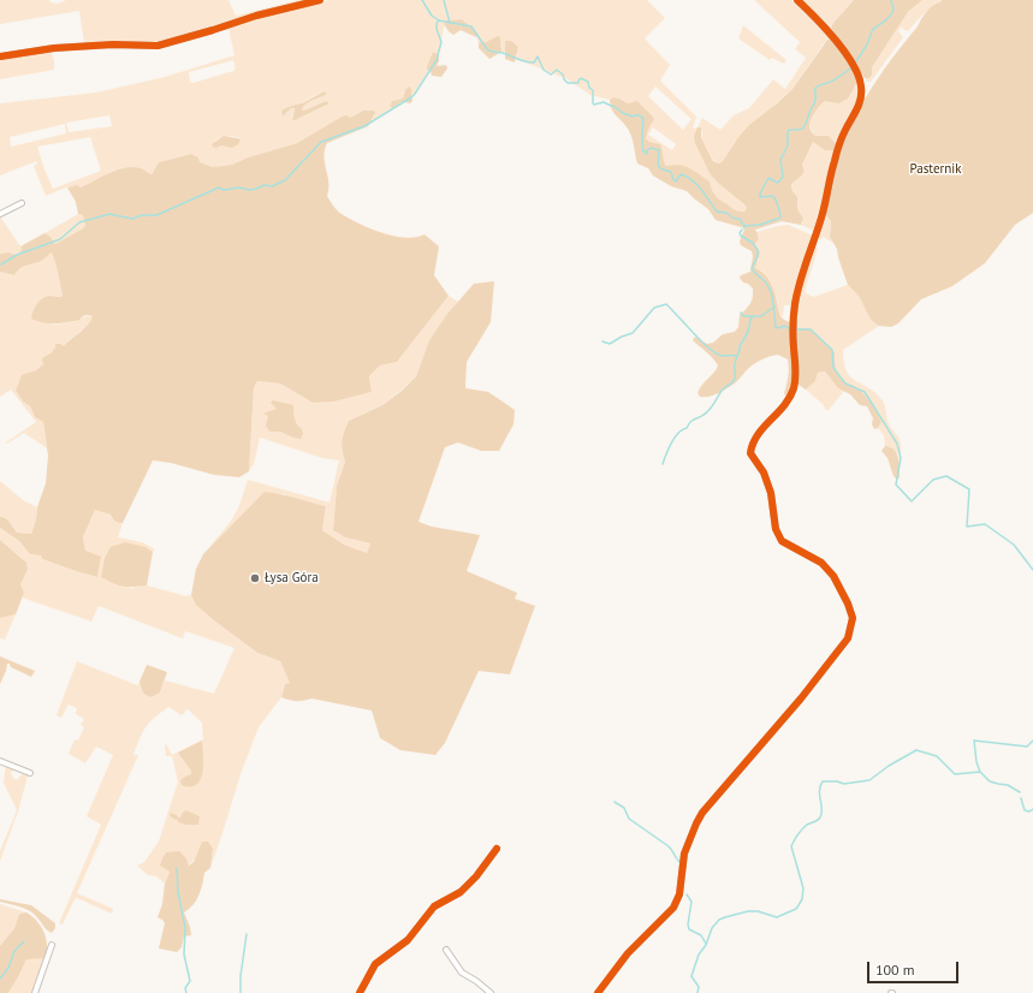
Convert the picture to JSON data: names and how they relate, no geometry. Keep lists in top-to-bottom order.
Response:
{
  "parks": ["Pasternik"],
  "places": ["Łysa Góra"],
  "scale_bar": "100 m"
}
